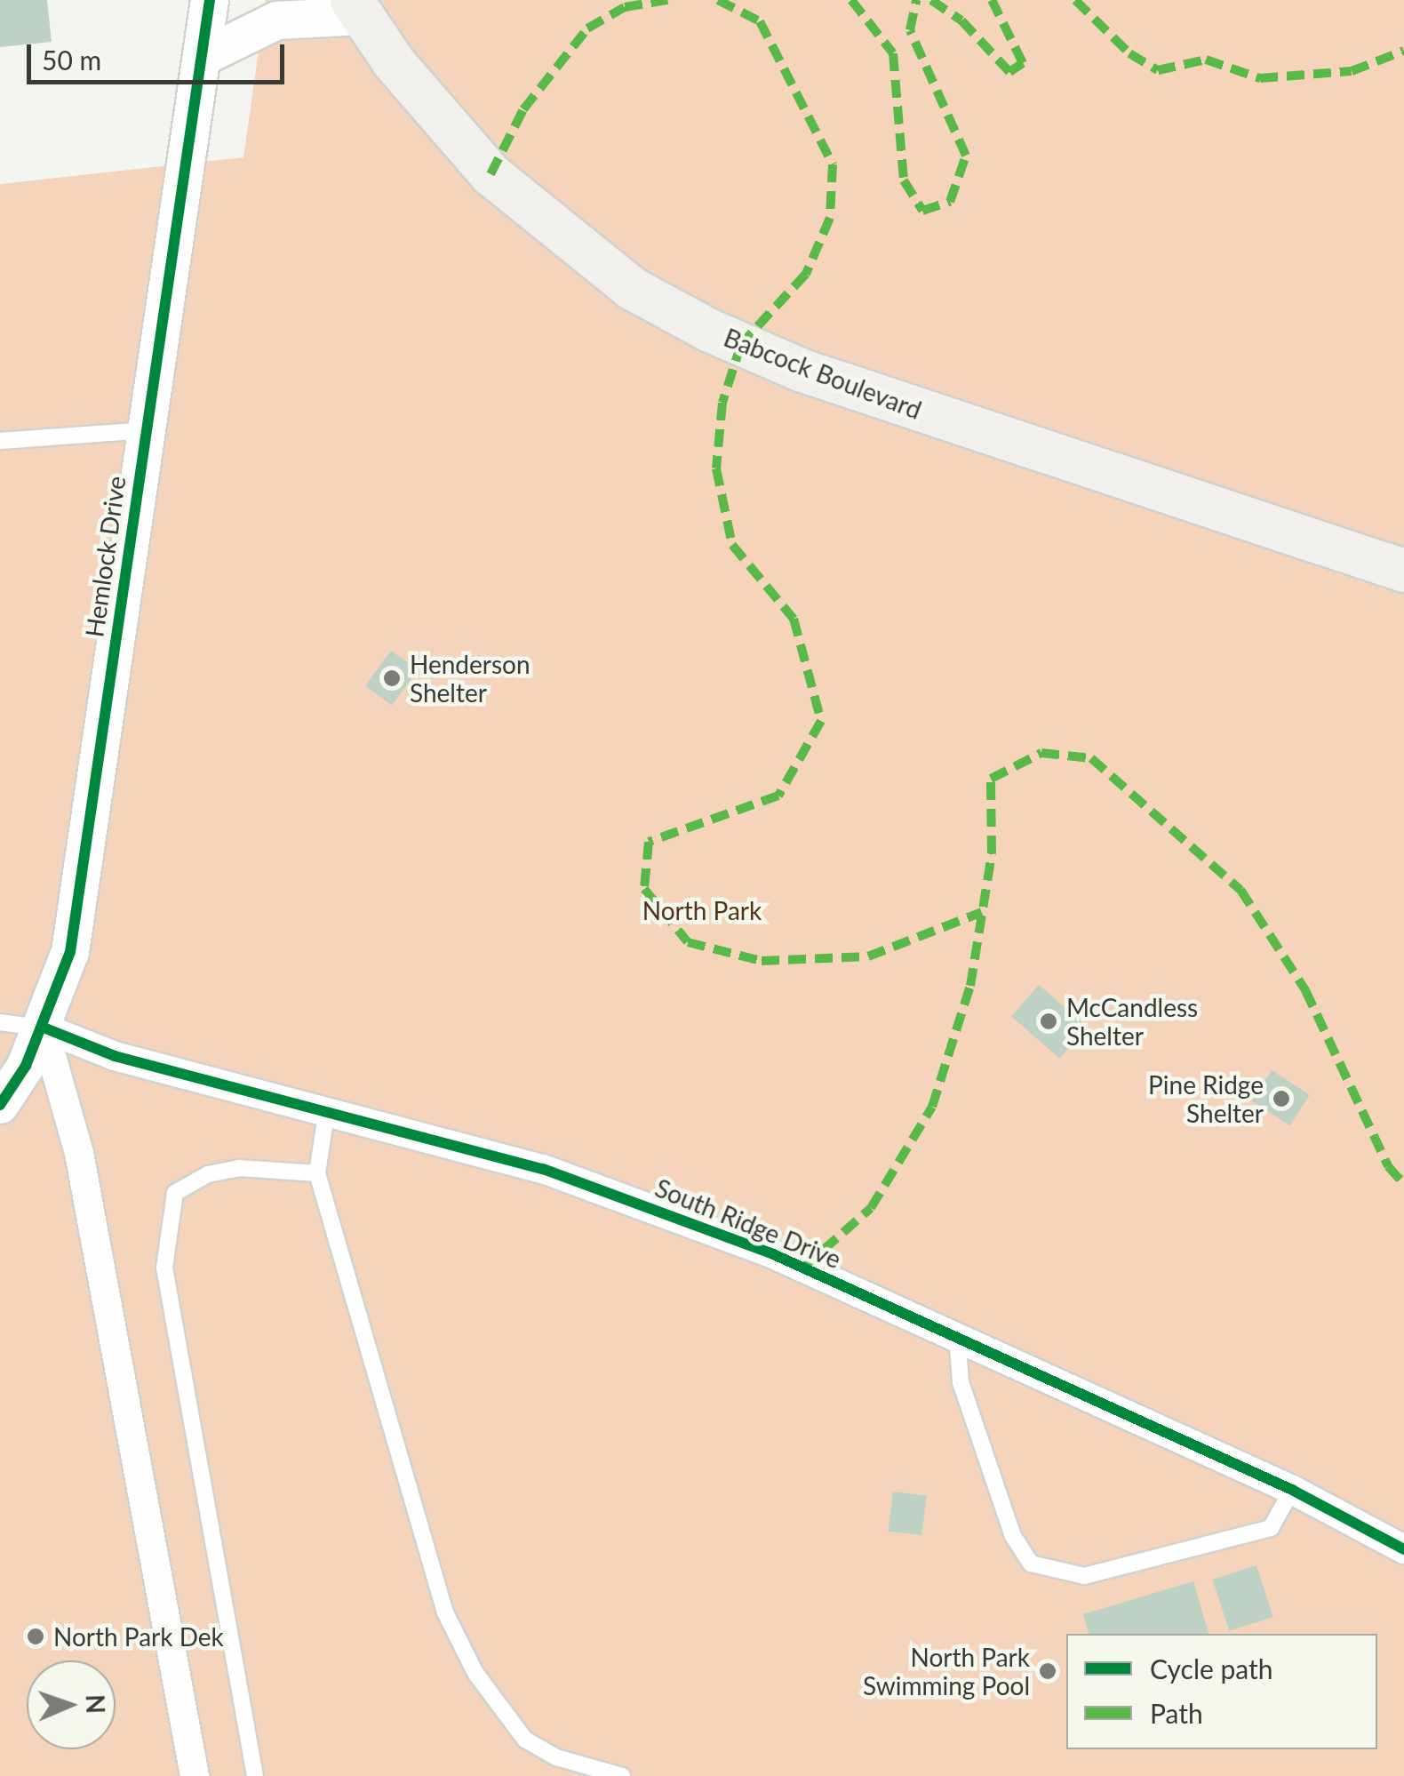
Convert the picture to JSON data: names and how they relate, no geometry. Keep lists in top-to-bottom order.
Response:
{
  "streets": {
    "main road": ["Babcock Boulevard"],
    "street": ["Hemlock Drive", "South Ridge Drive"]
  },
  "crossings": [
    ["Hemlock Drive", "South Ridge Drive"]
  ],
  "parks": ["North Park"],
  "places": [
    "Henderson Shelter",
    "McCandless Shelter",
    "Pine Ridge Shelter",
    "North Park Dek",
    "North Park Swimming Pool"
  ],
  "legend": ["Cycle path", "Path"],
  "scale_bar": "50 m",
  "north": "right"
}
